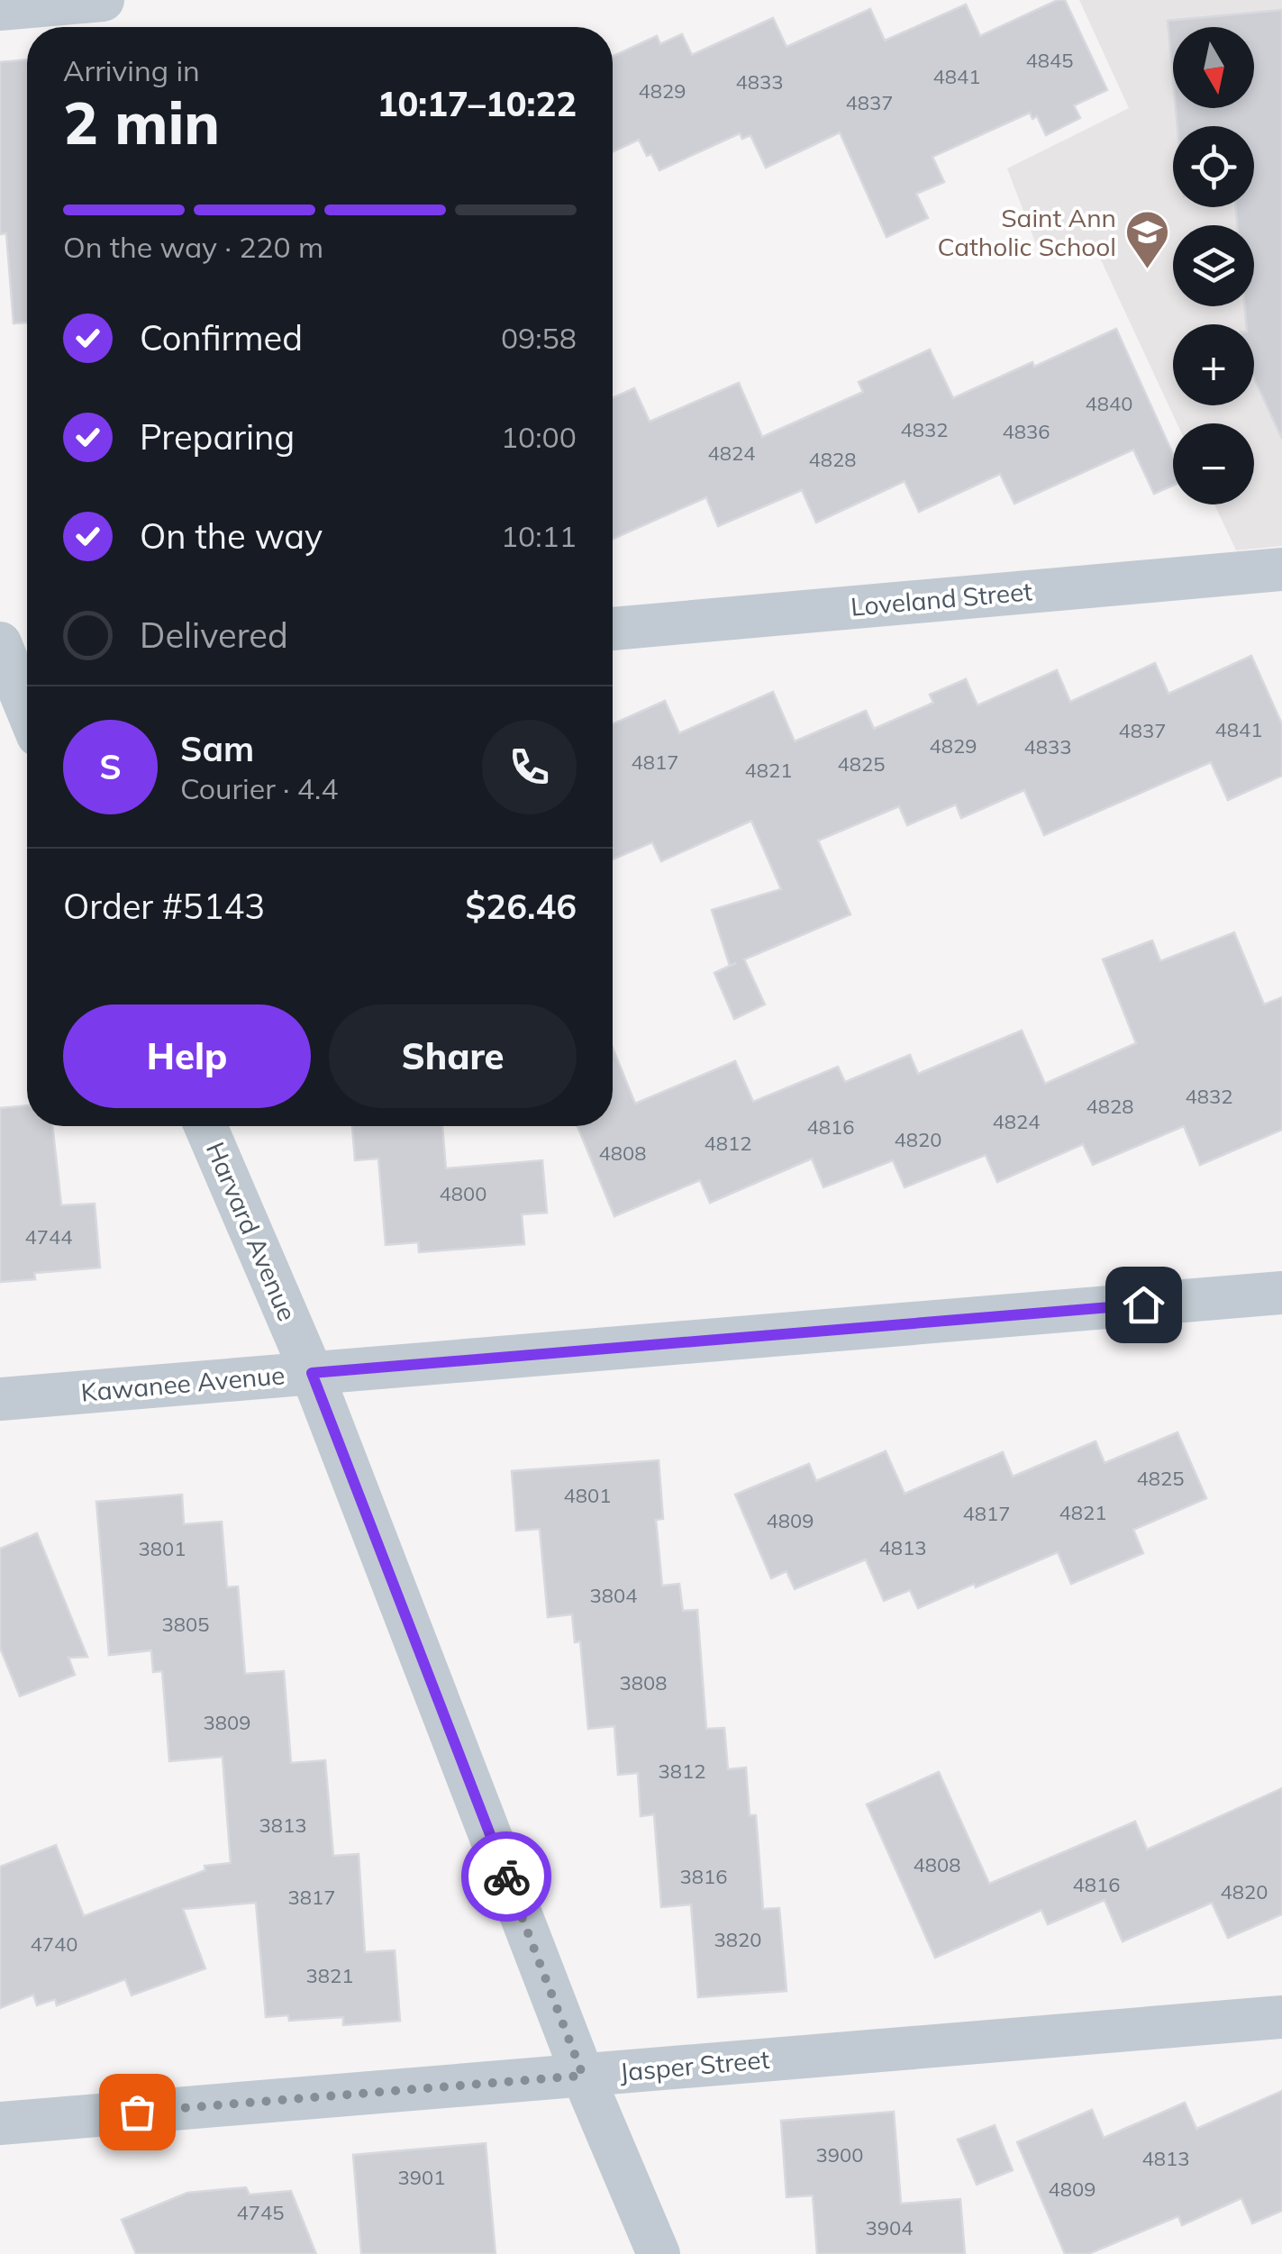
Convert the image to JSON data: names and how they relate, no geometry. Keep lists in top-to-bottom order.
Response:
{
  "streets": {
    "street": [
      "Loveland Street",
      "Harvard Avenue",
      "Kawanee Avenue",
      "Jasper Street"
    ]
  },
  "crossings": [
    ["Harvard Avenue", "Kawanee Avenue"],
    ["Harvard Avenue", "Jasper Street"]
  ],
  "places": {
    "school or university": ["Saint Ann Catholic School"]
  },
  "house_numbers": [
    "4845",
    "4841",
    "4833",
    "4829",
    "4837",
    "4840",
    "4832",
    "4836",
    "4824",
    "4828",
    "4841",
    "4837",
    "4829",
    "4833",
    "4817",
    "4825",
    "4821",
    "4832",
    "4828",
    "4824",
    "4816",
    "4820",
    "4812",
    "4808",
    "4800",
    "4744",
    "4825",
    "4801",
    "4821",
    "4817",
    "4809",
    "4813",
    "3801",
    "3804",
    "3805",
    "3808",
    "3809",
    "3812",
    "3813",
    "4808",
    "3816",
    "4816",
    "4820",
    "3817",
    "3820",
    "4740",
    "3821",
    "3900",
    "4813",
    "3901",
    "4809",
    "4745",
    "3904"
  ],
  "north": "bottom",
  "page": {
    "map_buttons": ["+", "−"],
    "heading": ["2 min", "Arriving in", "10:17–10:22"],
    "panel": [
      "Sam",
      "Courier · 4.4",
      "Order #5143",
      "$26.46"
    ],
    "bar": "On the way · 220 m",
    "list": [
      ["Confirmed", "09:58"],
      ["Preparing", "10:00"],
      ["On the way", "10:11"],
      "Delivered"
    ],
    "round": "S",
    "buttons": ["Help", "Share"]
  }
}
